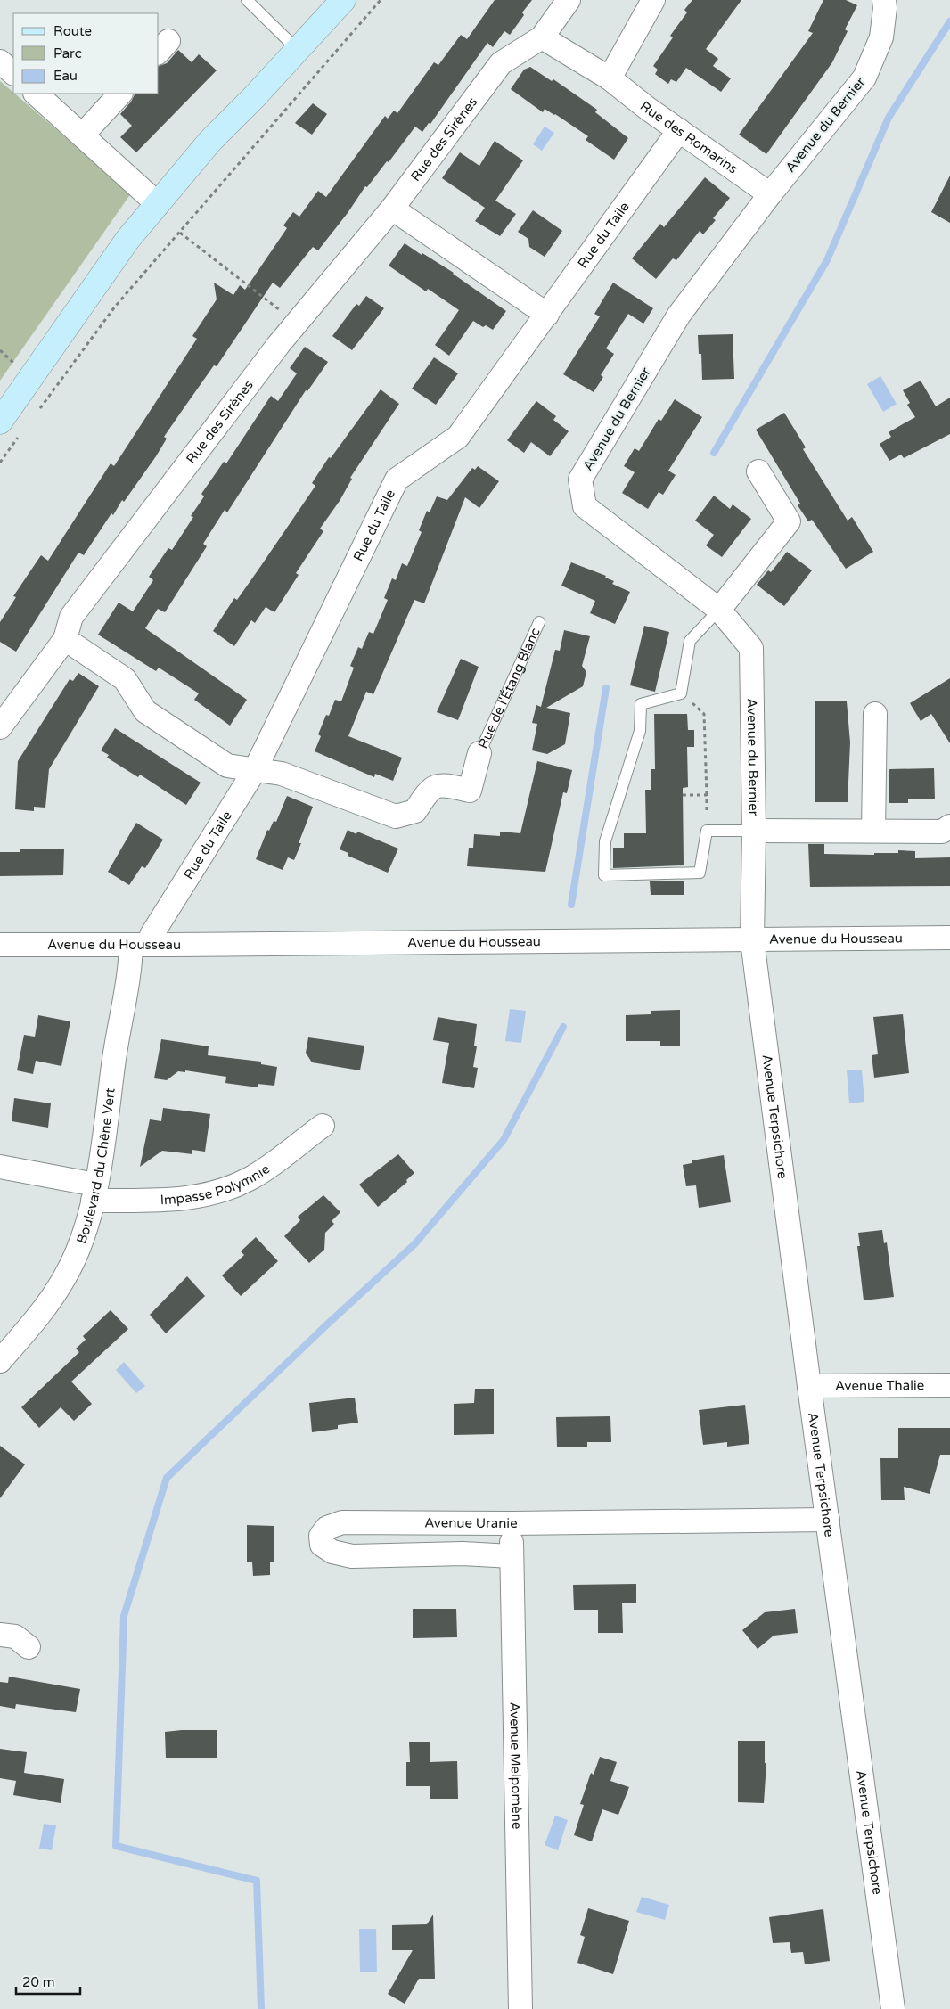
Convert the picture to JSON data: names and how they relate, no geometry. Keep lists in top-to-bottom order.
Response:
{
  "streets": {
    "street": [
      "Avenue du Bernier",
      "Rue des Romarins",
      "Rue des Sirènes",
      "Rue du Taile",
      "Avenue du Housseau",
      "Avenue Terpsichore",
      "Boulevard du Chêne Vert",
      "Impasse Polymnie",
      "Avenue Thalie",
      "Avenue Uranie",
      "Avenue Melpomène"
    ],
    "lane": ["Rue de l'Étang Blanc"]
  },
  "crossings": [
    ["Avenue du Bernier", "Rue des Romarins"],
    ["Avenue du Bernier", "Avenue du Housseau"],
    ["Avenue du Bernier", "Avenue Terpsichore"],
    ["Rue des Romarins", "Rue des Sirènes"],
    ["Rue des Romarins", "Rue du Taile"],
    ["Rue du Taile", "Avenue du Housseau"],
    ["Rue du Taile", "Boulevard du Chêne Vert"],
    ["Avenue du Housseau", "Avenue Terpsichore"],
    ["Avenue du Housseau", "Boulevard du Chêne Vert"],
    ["Avenue Terpsichore", "Avenue Thalie"],
    ["Avenue Terpsichore", "Avenue Uranie"],
    ["Boulevard du Chêne Vert", "Impasse Polymnie"],
    ["Avenue Uranie", "Avenue Melpomène"]
  ],
  "legend": ["Route", "Parc", "Eau"],
  "scale_bar": "20 m"
}
